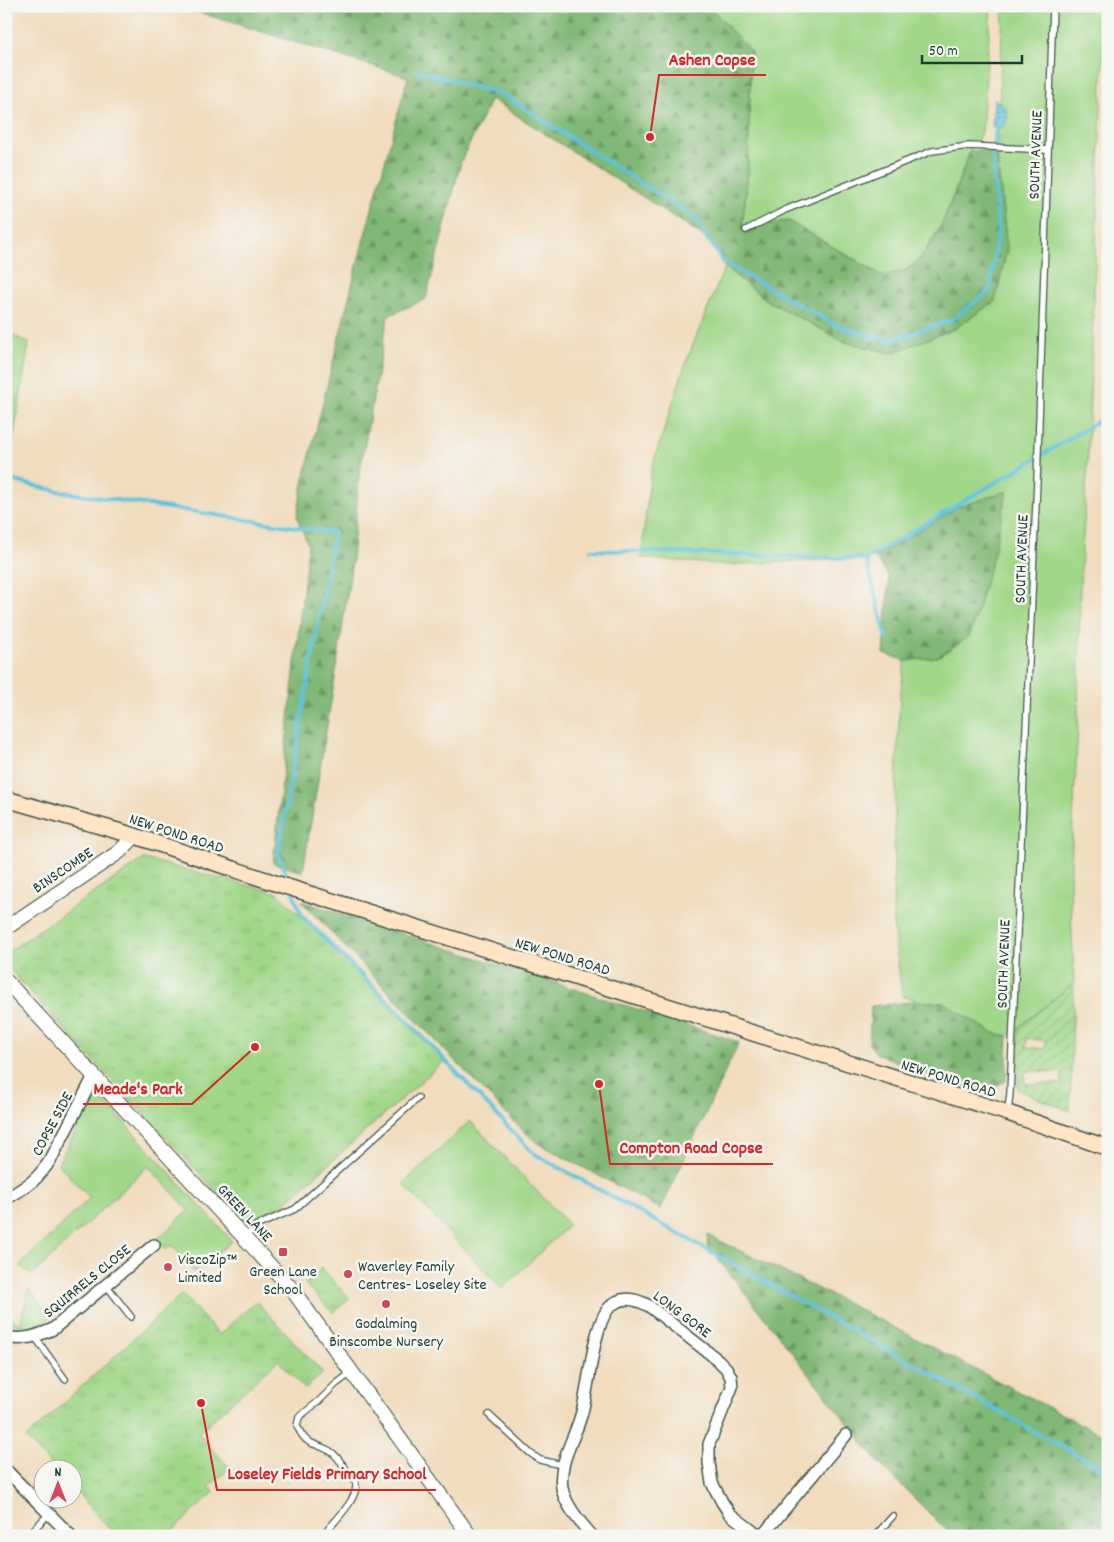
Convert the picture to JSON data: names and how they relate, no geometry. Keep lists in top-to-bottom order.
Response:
{
  "streets": {
    "main road": ["NEW POND ROAD"],
    "street": [
      "BINSCOMBE",
      "COPSE SIDE",
      "GREEN LANE",
      "SQUIRRELS CLOSE",
      "LONG GORE"
    ],
    "lane": ["SOUTH AVENUE"]
  },
  "crossings": [
    ["SOUTH AVENUE", "NEW POND ROAD"],
    ["NEW POND ROAD", "BINSCOMBE"],
    ["COPSE SIDE", "GREEN LANE"]
  ],
  "places": {
    "other": [
      "Ashen Copse",
      "Meade's Park",
      "Compton Road Copse",
      "ViscoZip™ Limited",
      "Waverley Family Centres- Loseley Site",
      "Godalming Binscombe Nursery",
      "Loseley Fields Primary School"
    ],
    "transit": ["Green Lane School"]
  },
  "scale_bar": "50 m",
  "north": "top"
}
